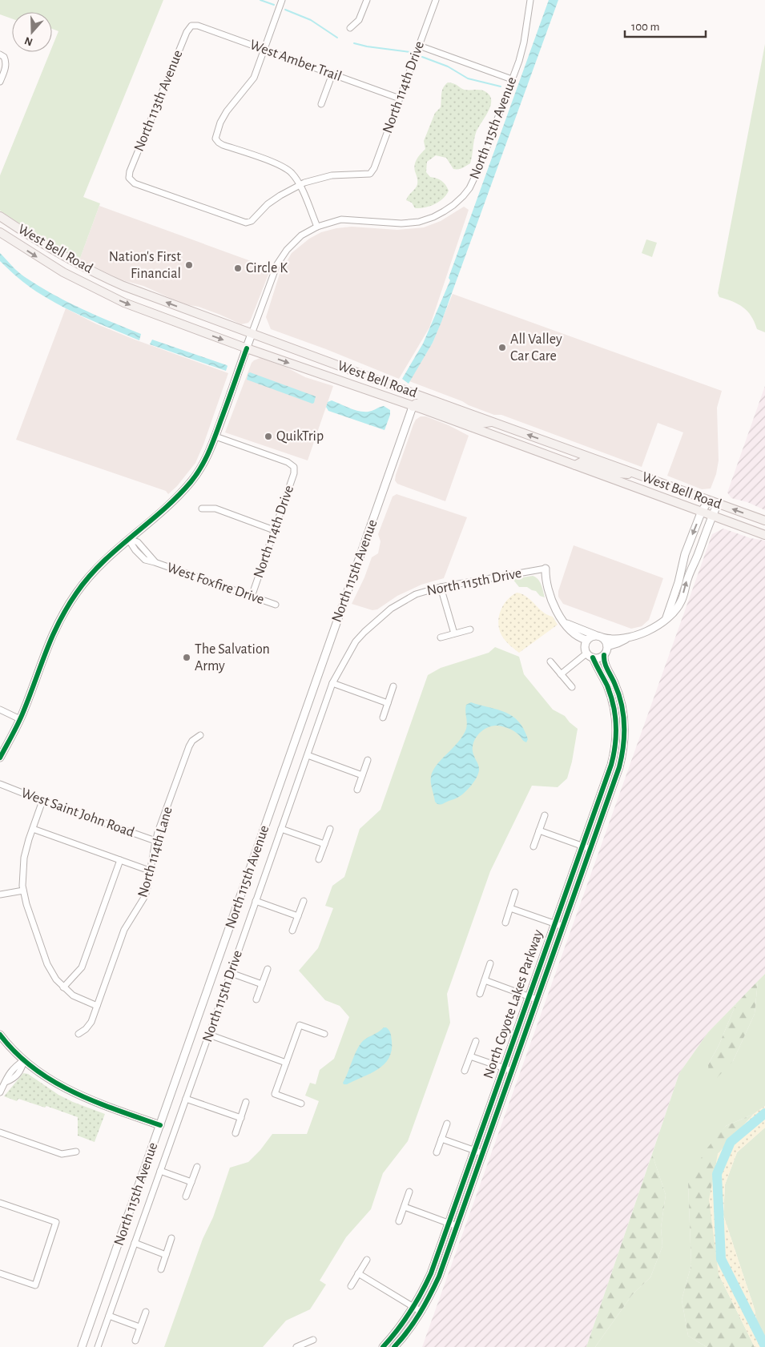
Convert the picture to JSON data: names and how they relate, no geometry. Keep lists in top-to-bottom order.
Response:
{
  "streets": {
    "main road": ["West Bell Road"],
    "street": [
      "West Amber Trail",
      "North 114th Drive",
      "North 113th Avenue",
      "North 115th Avenue",
      "North 115th Drive",
      "West Foxfire Drive",
      "West Saint John Road",
      "North 114th Lane",
      "North Coyote Lakes Parkway"
    ]
  },
  "crossings": [
    ["West Amber Trail", "North 114th Drive"],
    ["West Amber Trail", "North 113th Avenue"],
    ["North 114th Drive", "North 113th Avenue"],
    ["North 114th Drive", "West Foxfire Drive"],
    ["North 115th Avenue", "West Bell Road"],
    ["West Saint John Road", "North 114th Lane"]
  ],
  "places": [
    "Nation's First Financial",
    "Circle K",
    "All Valley Car Care",
    "QuikTrip",
    "The Salvation Army"
  ],
  "scale_bar": "100 m",
  "north": "bottom"
}
